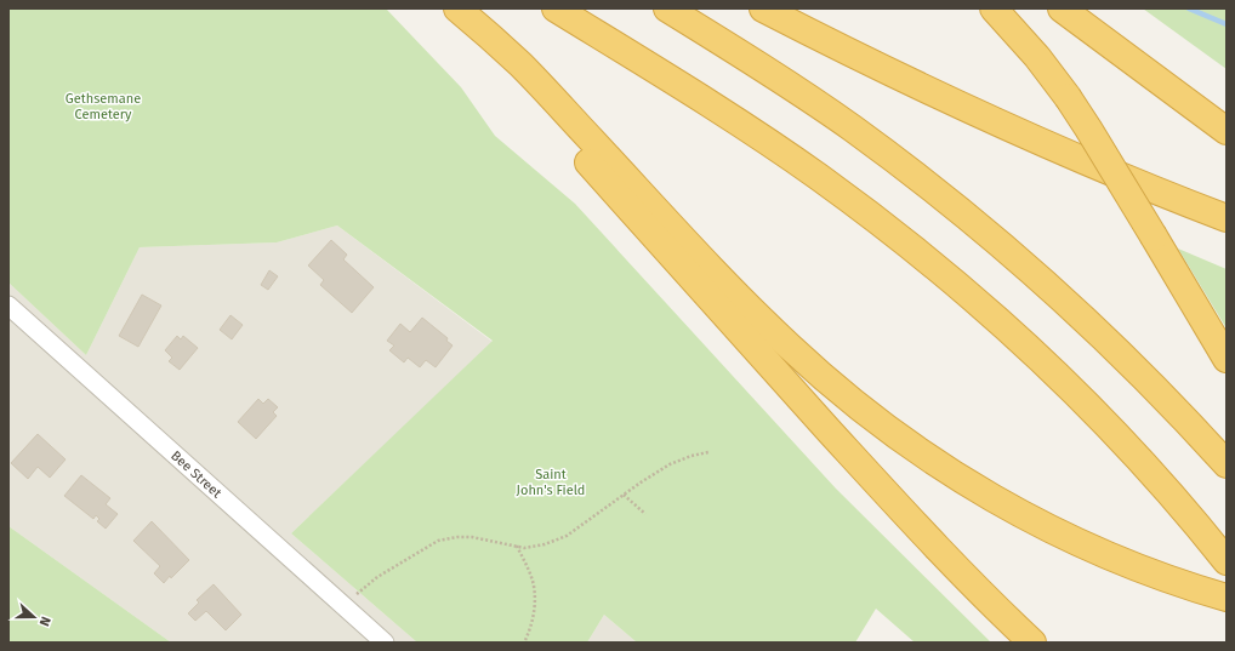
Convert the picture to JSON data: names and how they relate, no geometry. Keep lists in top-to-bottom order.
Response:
{
  "streets": {
    "street": ["Bee Street"]
  },
  "parks": ["Gethsemane Cemetery", "Saint John's Field"],
  "north": "right"
}
